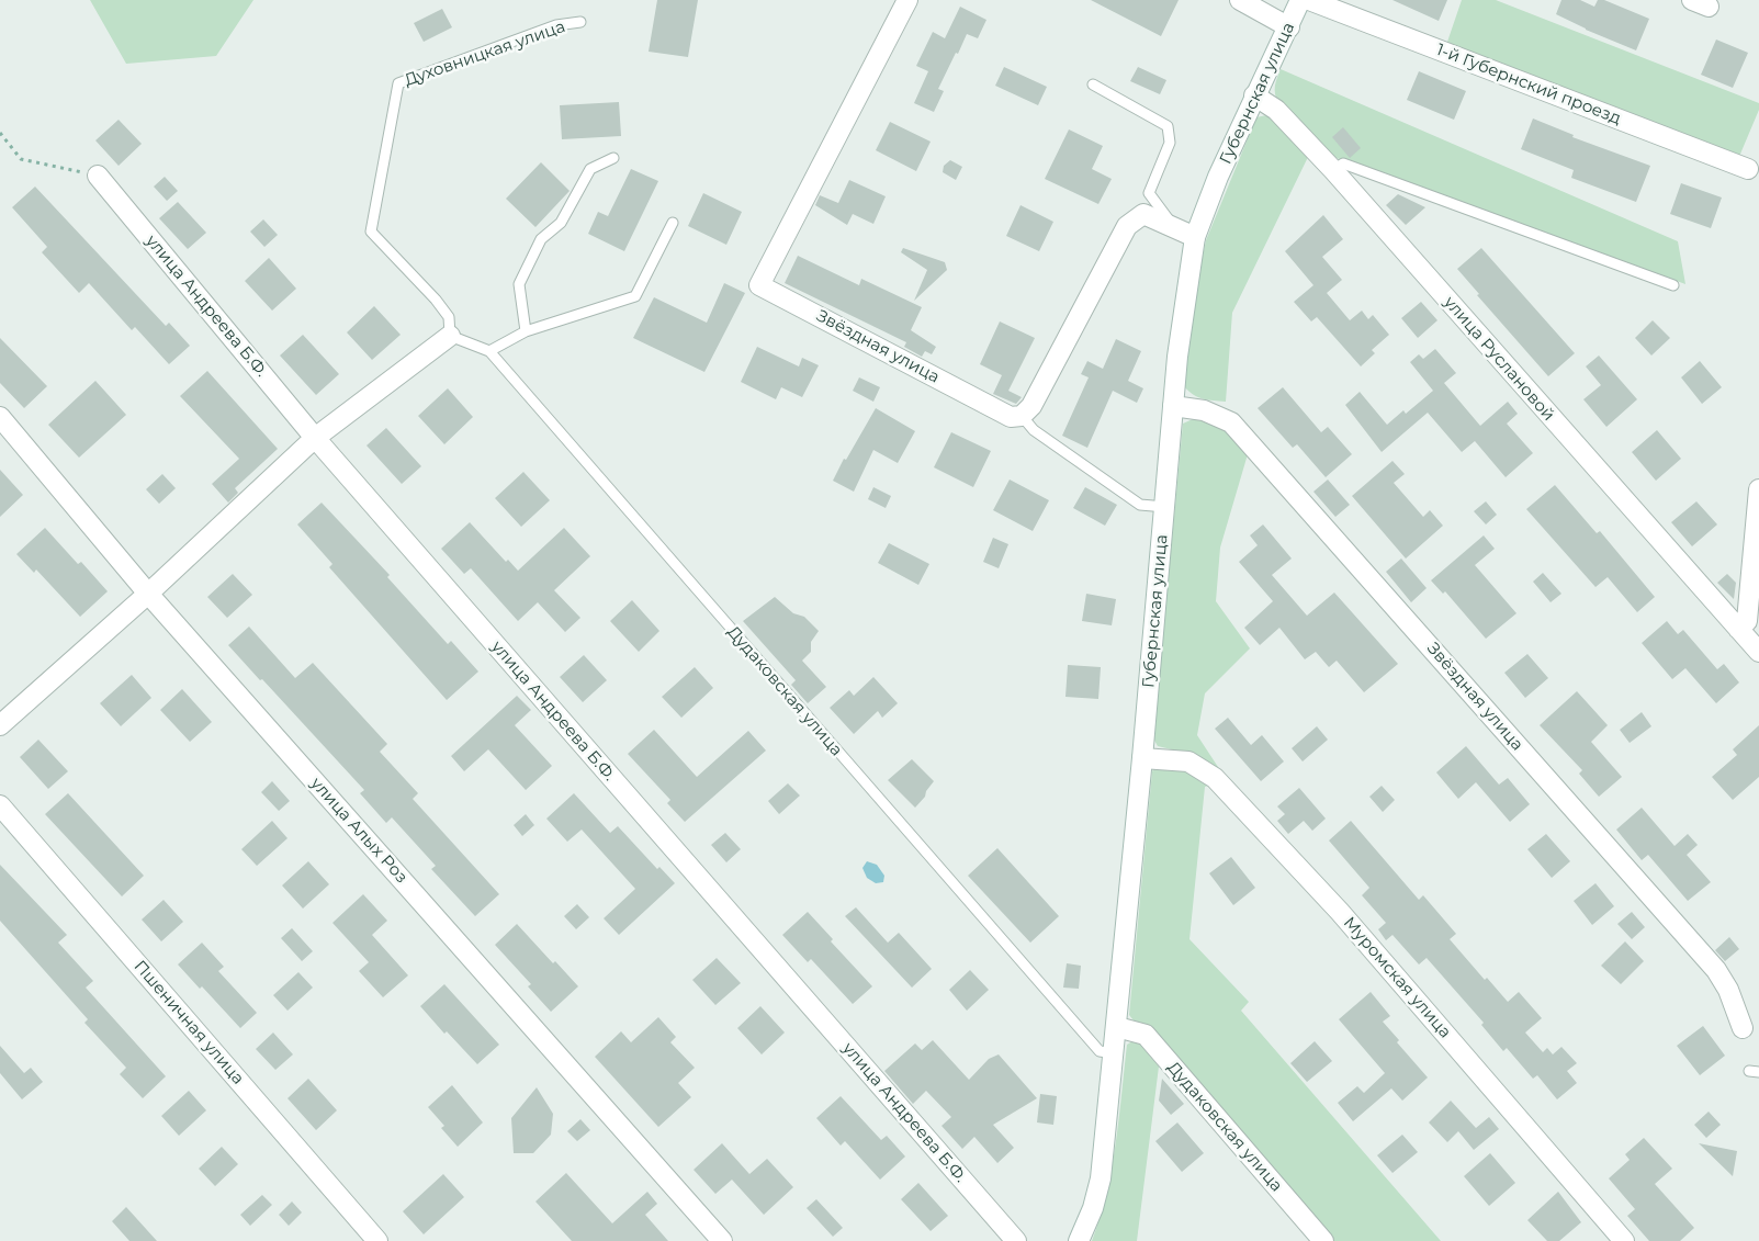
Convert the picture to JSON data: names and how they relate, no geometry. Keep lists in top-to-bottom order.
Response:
{
  "streets": {
    "street": [
      "1-й Губернский проезд",
      "Губернская улица",
      "улица Андреева Б.Ф.",
      "Звёздная улица",
      "улица Руслановой",
      "Дудаковская улица",
      "улица Алых Роз",
      "Муромская улица",
      "Пшеничная улица"
    ],
    "lane": ["Духовницкая улица"]
  },
  "crossings": [
    ["Духовницкая улица", "Дудаковская улица"],
    ["Губернская улица", "Звёздная улица"],
    ["Губернская улица", "улица Руслановой"],
    ["Губернская улица", "Дудаковская улица"],
    ["Губернская улица", "Муромская улица"]
  ]
}
